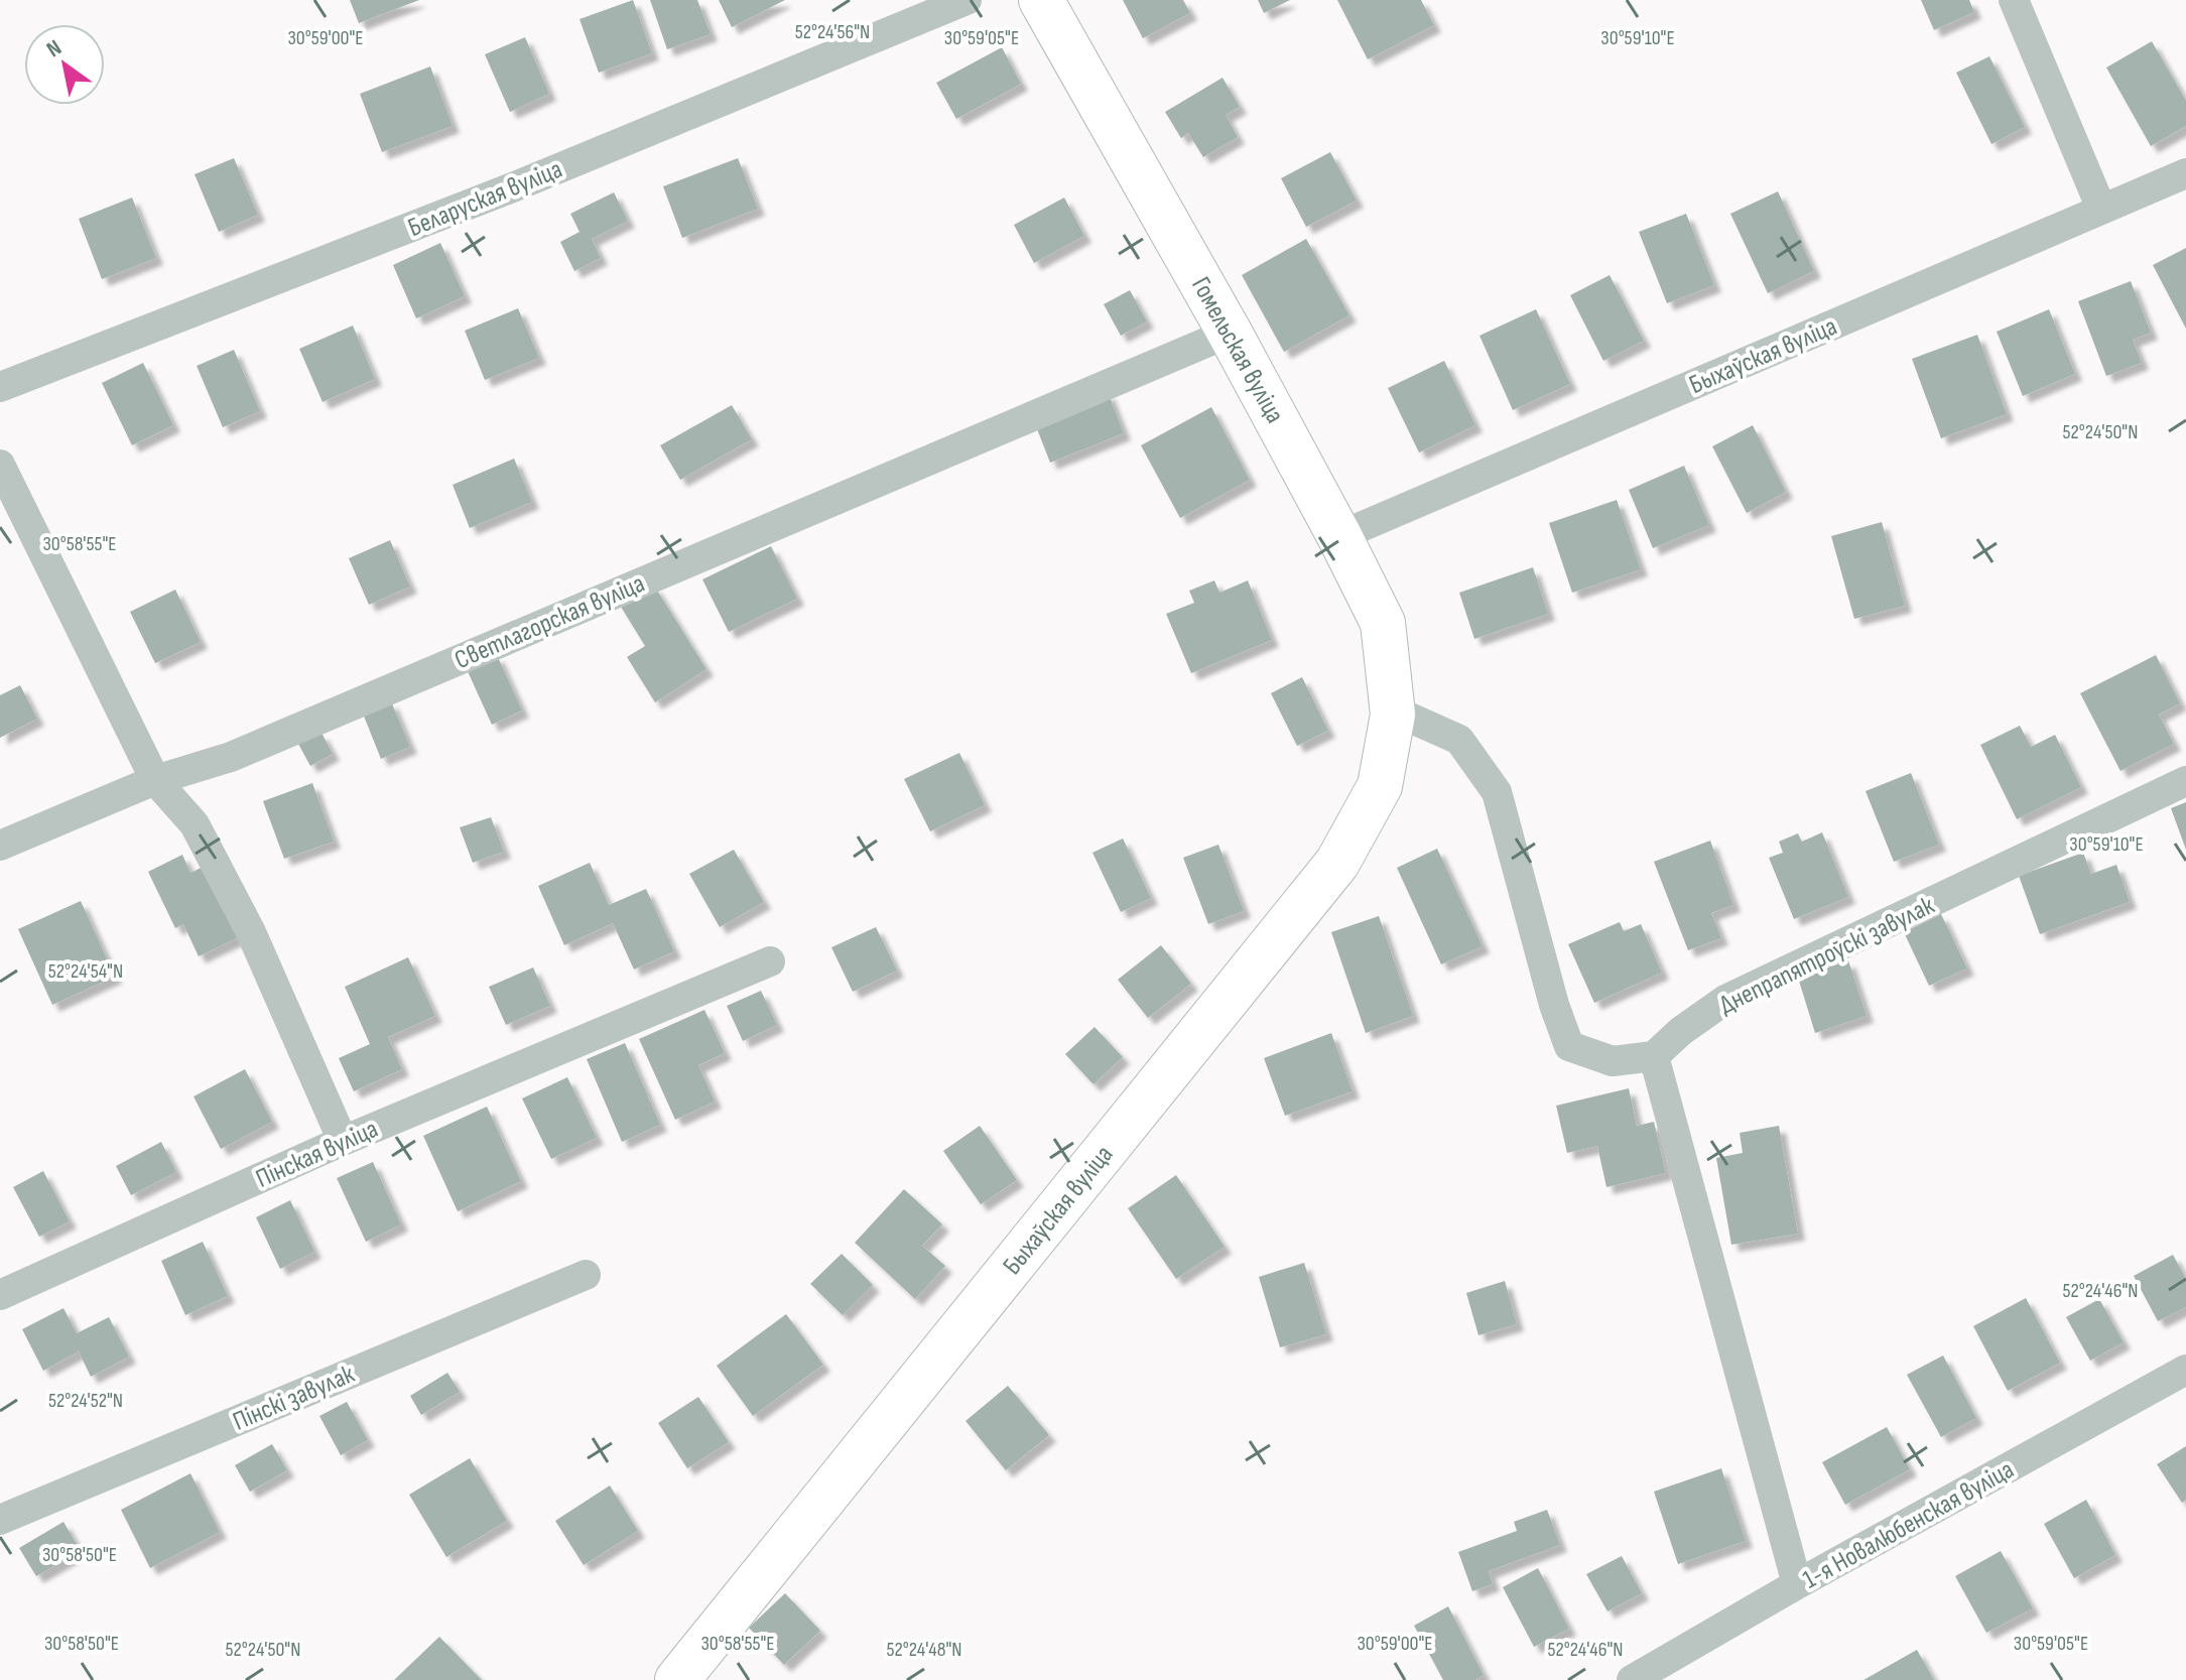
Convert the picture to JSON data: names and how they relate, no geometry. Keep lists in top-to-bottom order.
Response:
{
  "streets": {
    "main road": ["Гомельская вуліца", "Быхаўская вуліца"],
    "street": [
      "Беларуская вуліца",
      "Светлагорская вуліца",
      "Днепрапятроўскі завулак",
      "Пінская вуліца",
      "Пінскі завулак",
      "1-я Новалюбенская вуліца"
    ]
  },
  "crossings": [
    ["Гомельская вуліца", "Быхаўская вуліца"],
    ["Гомельская вуліца", "Светлагорская вуліца"]
  ],
  "north": "top left",
  "coordinates": [
    "52°24'56\"N",
    "30°59'00\"E",
    "30°59'05\"E",
    "30°59'10\"E",
    "52°24'50\"N",
    "30°58'55\"E",
    "52°24'54\"N",
    "52°24'46\"N",
    "52°24'52\"N",
    "30°58'50\"E",
    "52°24'48\"N"
  ]
}
